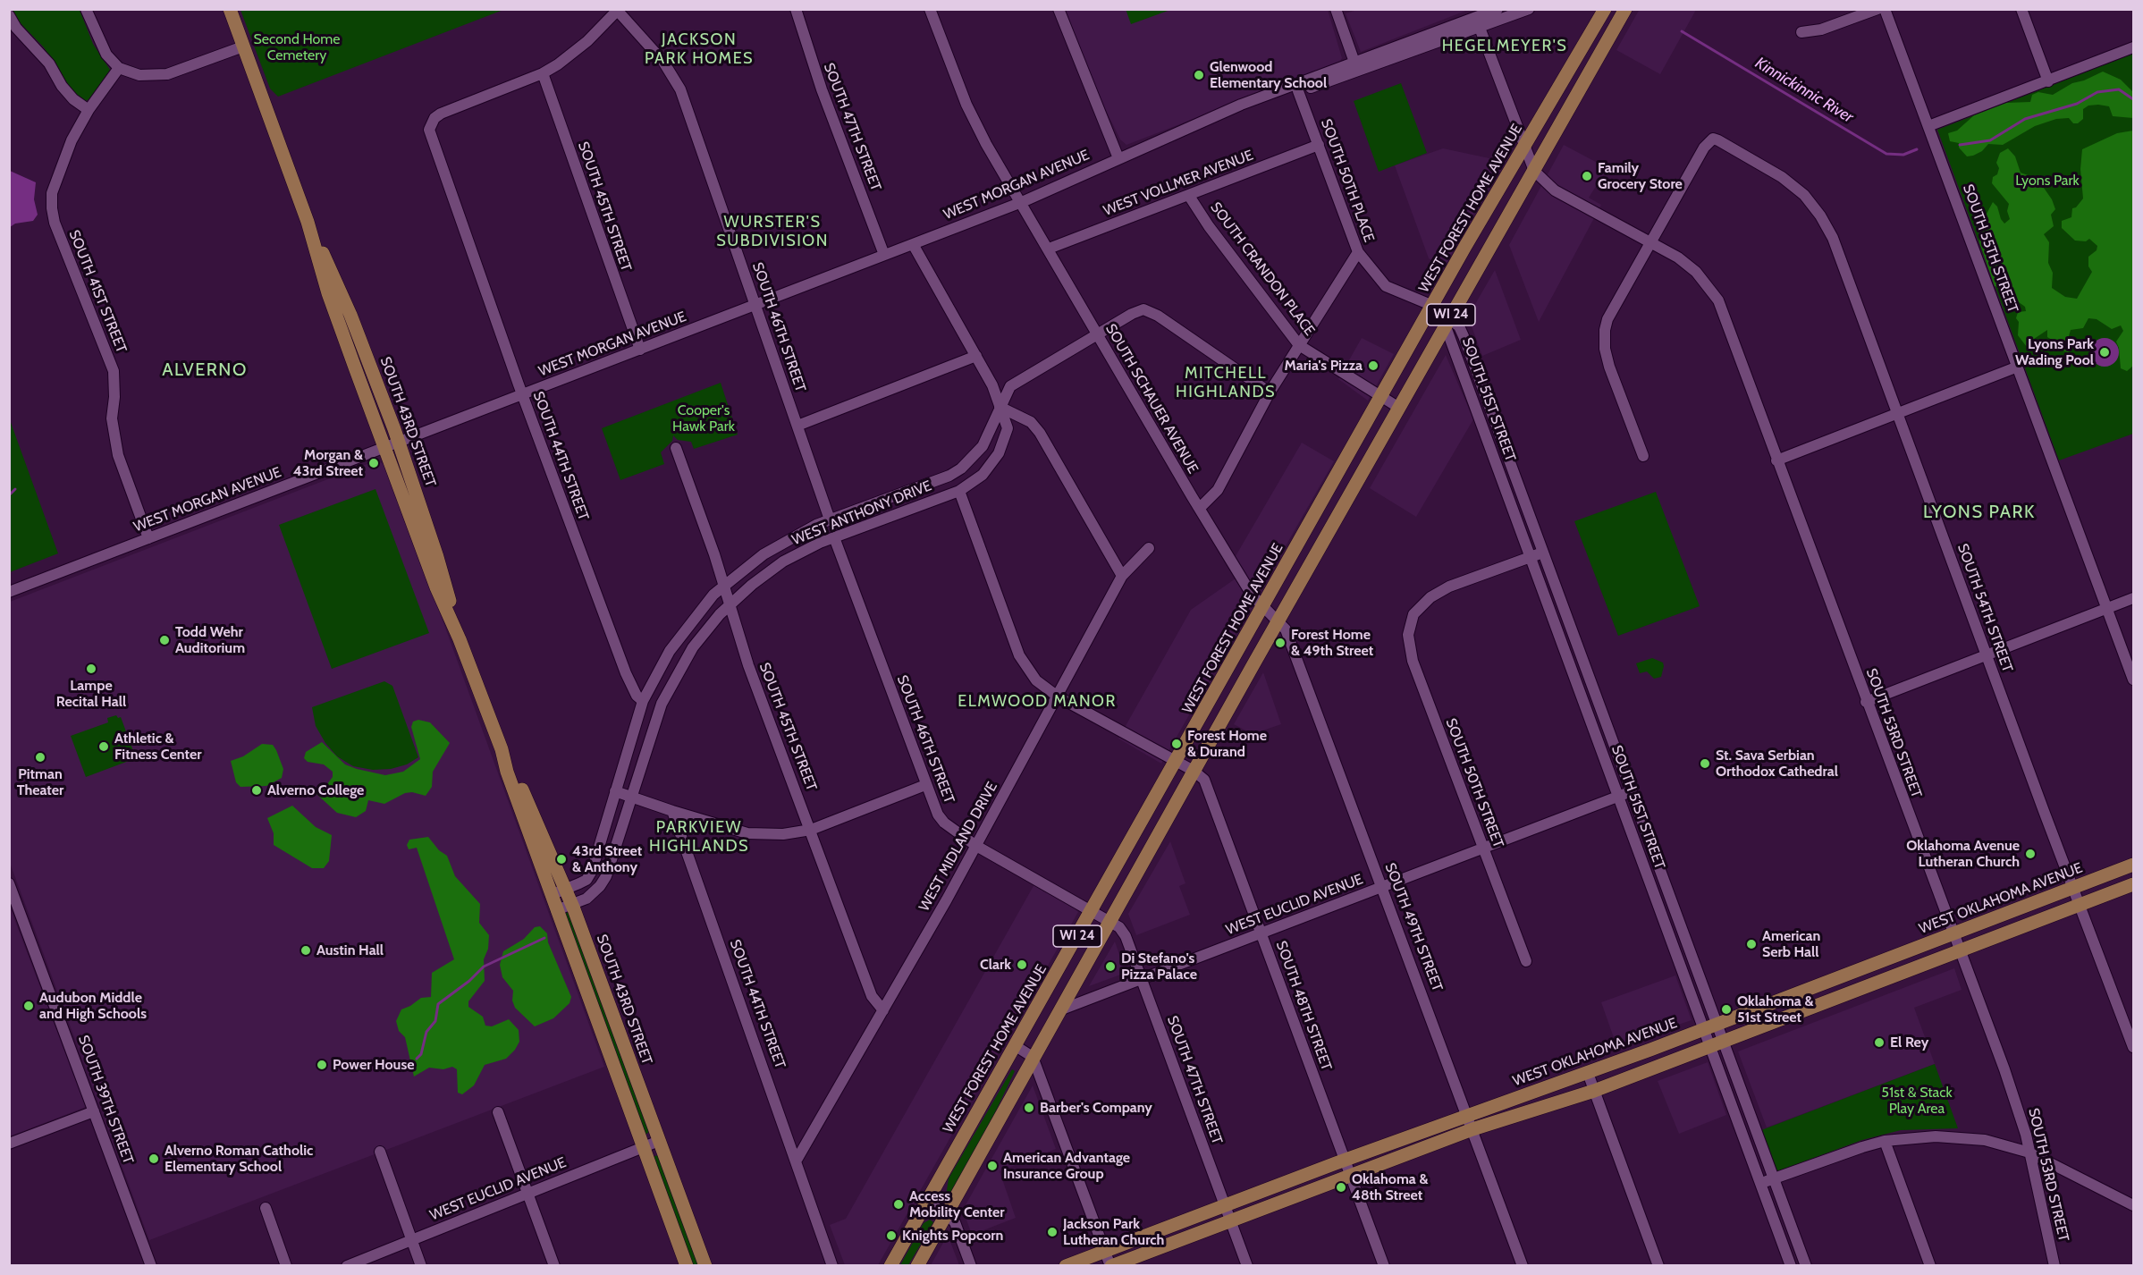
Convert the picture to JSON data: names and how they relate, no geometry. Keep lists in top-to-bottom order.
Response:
{
  "streets": {
    "main road": [
      "WEST FOREST HOME AVENUE",
      "WI 24",
      "SOUTH 43RD STREET",
      "WEST OKLAHOMA AVENUE"
    ],
    "street": [
      "SOUTH 47TH STREET",
      "SOUTH 50TH PLACE",
      "WEST VOLLMER AVENUE",
      "WEST MORGAN AVENUE",
      "SOUTH 45TH STREET",
      "SOUTH 55TH STREET",
      "SOUTH CRANDON PLACE",
      "SOUTH 41ST STREET",
      "SOUTH 46TH STREET",
      "SOUTH SCHAUER AVENUE",
      "SOUTH 51ST STREET",
      "SOUTH 44TH STREET",
      "WEST ANTHONY DRIVE",
      "SOUTH 54TH STREET",
      "SOUTH 53RD STREET",
      "SOUTH 50TH STREET",
      "WEST MIDLAND DRIVE",
      "WEST EUCLID AVENUE",
      "SOUTH 49TH STREET",
      "SOUTH 48TH STREET",
      "SOUTH 39TH STREET"
    ]
  },
  "crossings": [
    ["SOUTH 47TH STREET", "WEST MORGAN AVENUE"],
    ["SOUTH 47TH STREET", "WEST FOREST HOME AVENUE"],
    ["SOUTH 47TH STREET", "SOUTH 46TH STREET"],
    ["SOUTH 47TH STREET", "WEST OKLAHOMA AVENUE"],
    ["SOUTH 47TH STREET", "WEST EUCLID AVENUE"],
    ["SOUTH 50TH PLACE", "WEST VOLLMER AVENUE"],
    ["SOUTH 50TH PLACE", "WEST MORGAN AVENUE"],
    ["SOUTH 50TH PLACE", "WEST FOREST HOME AVENUE"],
    ["SOUTH 50TH PLACE", "SOUTH 51ST STREET"],
    ["WEST VOLLMER AVENUE", "SOUTH CRANDON PLACE"],
    ["WEST VOLLMER AVENUE", "SOUTH SCHAUER AVENUE"],
    ["WEST MORGAN AVENUE", "SOUTH 45TH STREET"],
    ["WEST MORGAN AVENUE", "SOUTH 41ST STREET"],
    ["WEST MORGAN AVENUE", "SOUTH 46TH STREET"],
    ["WEST MORGAN AVENUE", "SOUTH SCHAUER AVENUE"],
    ["WEST MORGAN AVENUE", "SOUTH 43RD STREET"],
    ["WEST MORGAN AVENUE", "SOUTH 44TH STREET"],
    ["SOUTH 45TH STREET", "SOUTH 44TH STREET"],
    ["SOUTH 45TH STREET", "WEST ANTHONY DRIVE"],
    ["SOUTH 45TH STREET", "WEST MIDLAND DRIVE"],
    ["WEST FOREST HOME AVENUE", "SOUTH CRANDON PLACE"],
    ["WEST FOREST HOME AVENUE", "SOUTH 46TH STREET"],
    ["WEST FOREST HOME AVENUE", "SOUTH SCHAUER AVENUE"],
    ["WEST FOREST HOME AVENUE", "SOUTH 51ST STREET"],
    ["WEST FOREST HOME AVENUE", "SOUTH 53RD STREET"],
    ["WEST FOREST HOME AVENUE", "WEST EUCLID AVENUE"],
    ["WEST FOREST HOME AVENUE", "SOUTH 49TH STREET"],
    ["WEST FOREST HOME AVENUE", "SOUTH 48TH STREET"],
    ["SOUTH 46TH STREET", "WEST ANTHONY DRIVE"],
    ["SOUTH 46TH STREET", "WEST MIDLAND DRIVE"],
    ["SOUTH SCHAUER AVENUE", "WEST ANTHONY DRIVE"],
    ["SOUTH SCHAUER AVENUE", "SOUTH 49TH STREET"],
    ["SOUTH 51ST STREET", "SOUTH 50TH STREET"],
    ["SOUTH 51ST STREET", "WEST OKLAHOMA AVENUE"],
    ["SOUTH 51ST STREET", "WEST EUCLID AVENUE"],
    ["SOUTH 43RD STREET", "WEST ANTHONY DRIVE"],
    ["SOUTH 43RD STREET", "WEST EUCLID AVENUE"],
    ["SOUTH 44TH STREET", "WEST ANTHONY DRIVE"],
    ["SOUTH 44TH STREET", "WEST MIDLAND DRIVE"],
    ["SOUTH 54TH STREET", "SOUTH 53RD STREET"],
    ["SOUTH 54TH STREET", "WEST OKLAHOMA AVENUE"],
    ["SOUTH 53RD STREET", "WEST OKLAHOMA AVENUE"],
    ["SOUTH 50TH STREET", "WEST EUCLID AVENUE"],
    ["WEST OKLAHOMA AVENUE", "SOUTH 49TH STREET"],
    ["WEST OKLAHOMA AVENUE", "SOUTH 48TH STREET"],
    ["WEST EUCLID AVENUE", "SOUTH 49TH STREET"],
    ["WEST EUCLID AVENUE", "SOUTH 48TH STREET"]
  ],
  "districts": [
    "JACKSON PARK HOMES",
    "HEGELMEYER'S",
    "WURSTER'S SUBDIVISION",
    "ALVERNO",
    "MITCHELL HIGHLANDS",
    "LYONS PARK",
    "ELMWOOD MANOR",
    "PARKVIEW HIGHLANDS"
  ],
  "water": ["Kinnickinnic River"],
  "parks": [
    "Second Home Cemetery",
    "Lyons Park",
    "Cooper's Hawk Park",
    "51st & Stack Play Area"
  ],
  "places": [
    "Glenwood Elementary School",
    "Family Grocery Store",
    "Lyons Park Wading Pool",
    "Maria's Pizza",
    "Morgan & 43rd Street",
    "Todd Wehr Auditorium",
    "Forest Home & 49th Street",
    "Lampe Recital Hall",
    "Forest Home & Durand",
    "Athletic & Fitness Center",
    "Pitman Theater",
    "St. Sava Serbian Orthodox Cathedral",
    "Alverno College",
    "Oklahoma Avenue Lutheran Church",
    "43rd Street & Anthony",
    "American Serb Hall",
    "Austin Hall",
    "Clark",
    "Di Stefano's Pizza Palace",
    "Audubon Middle and High Schools",
    "Oklahoma & 51st Street",
    "El Rey",
    "Power House",
    "Barber's Company",
    "Alverno Roman Catholic Elementary School",
    "American Advantage Insurance Group",
    "Oklahoma & 48th Street",
    "Access Mobility Center",
    "Jackson Park Lutheran Church",
    "Knights Popcorn"
  ]
}
